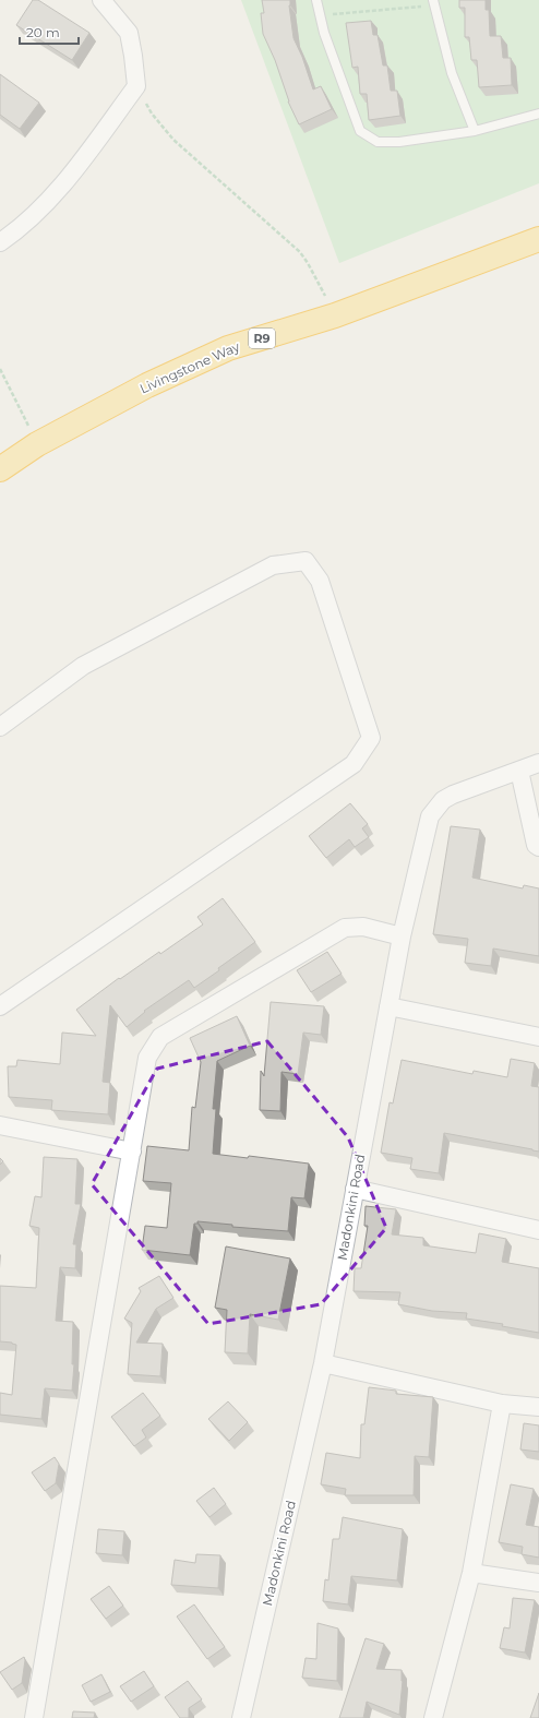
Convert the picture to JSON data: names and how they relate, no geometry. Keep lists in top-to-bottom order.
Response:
{
  "streets": {
    "highway": ["R9", "Livingstone Way"],
    "street": ["Madonkini Road"]
  },
  "scale_bar": "20 m"
}
